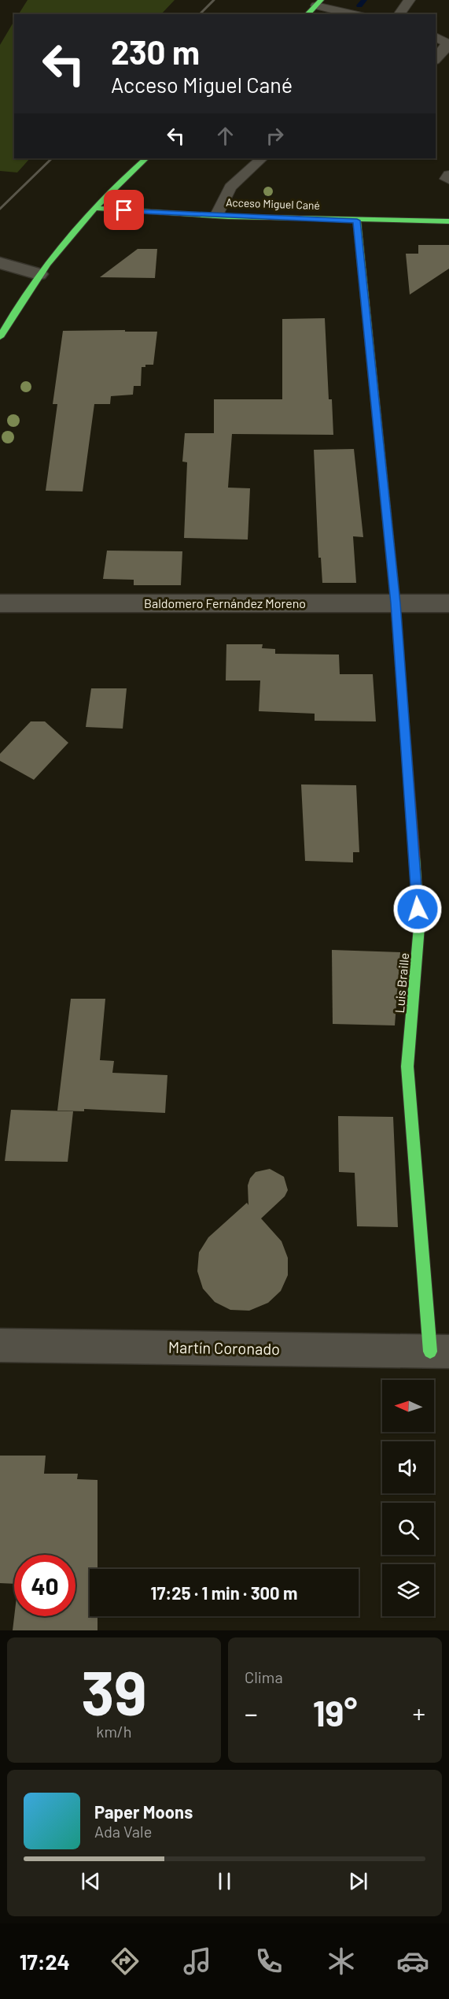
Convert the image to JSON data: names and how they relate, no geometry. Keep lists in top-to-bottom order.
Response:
{
  "streets": {
    "street": [
      "Acceso Miguel Cané",
      "Baldomero Fernández Moreno",
      "Luis Braille",
      "Martín Coronado"
    ]
  },
  "crossings": [
    ["Acceso Miguel Cané", "Luis Braille"],
    ["Baldomero Fernández Moreno", "Luis Braille"],
    ["Luis Braille", "Martín Coronado"]
  ],
  "north": "left",
  "page": {
    "turn": ["230 m", "Acceso Miguel Cané"],
    "limit": "40",
    "trip": "17:25 · 1 min · 300 m",
    "tile": [
      ["39", "km/h"],
      "Clima"
    ],
    "heat": ["−", "19°", "+"],
    "song": ["Paper Moons", "Ada Vale"],
    "tabs": "17:24"
  }
}
